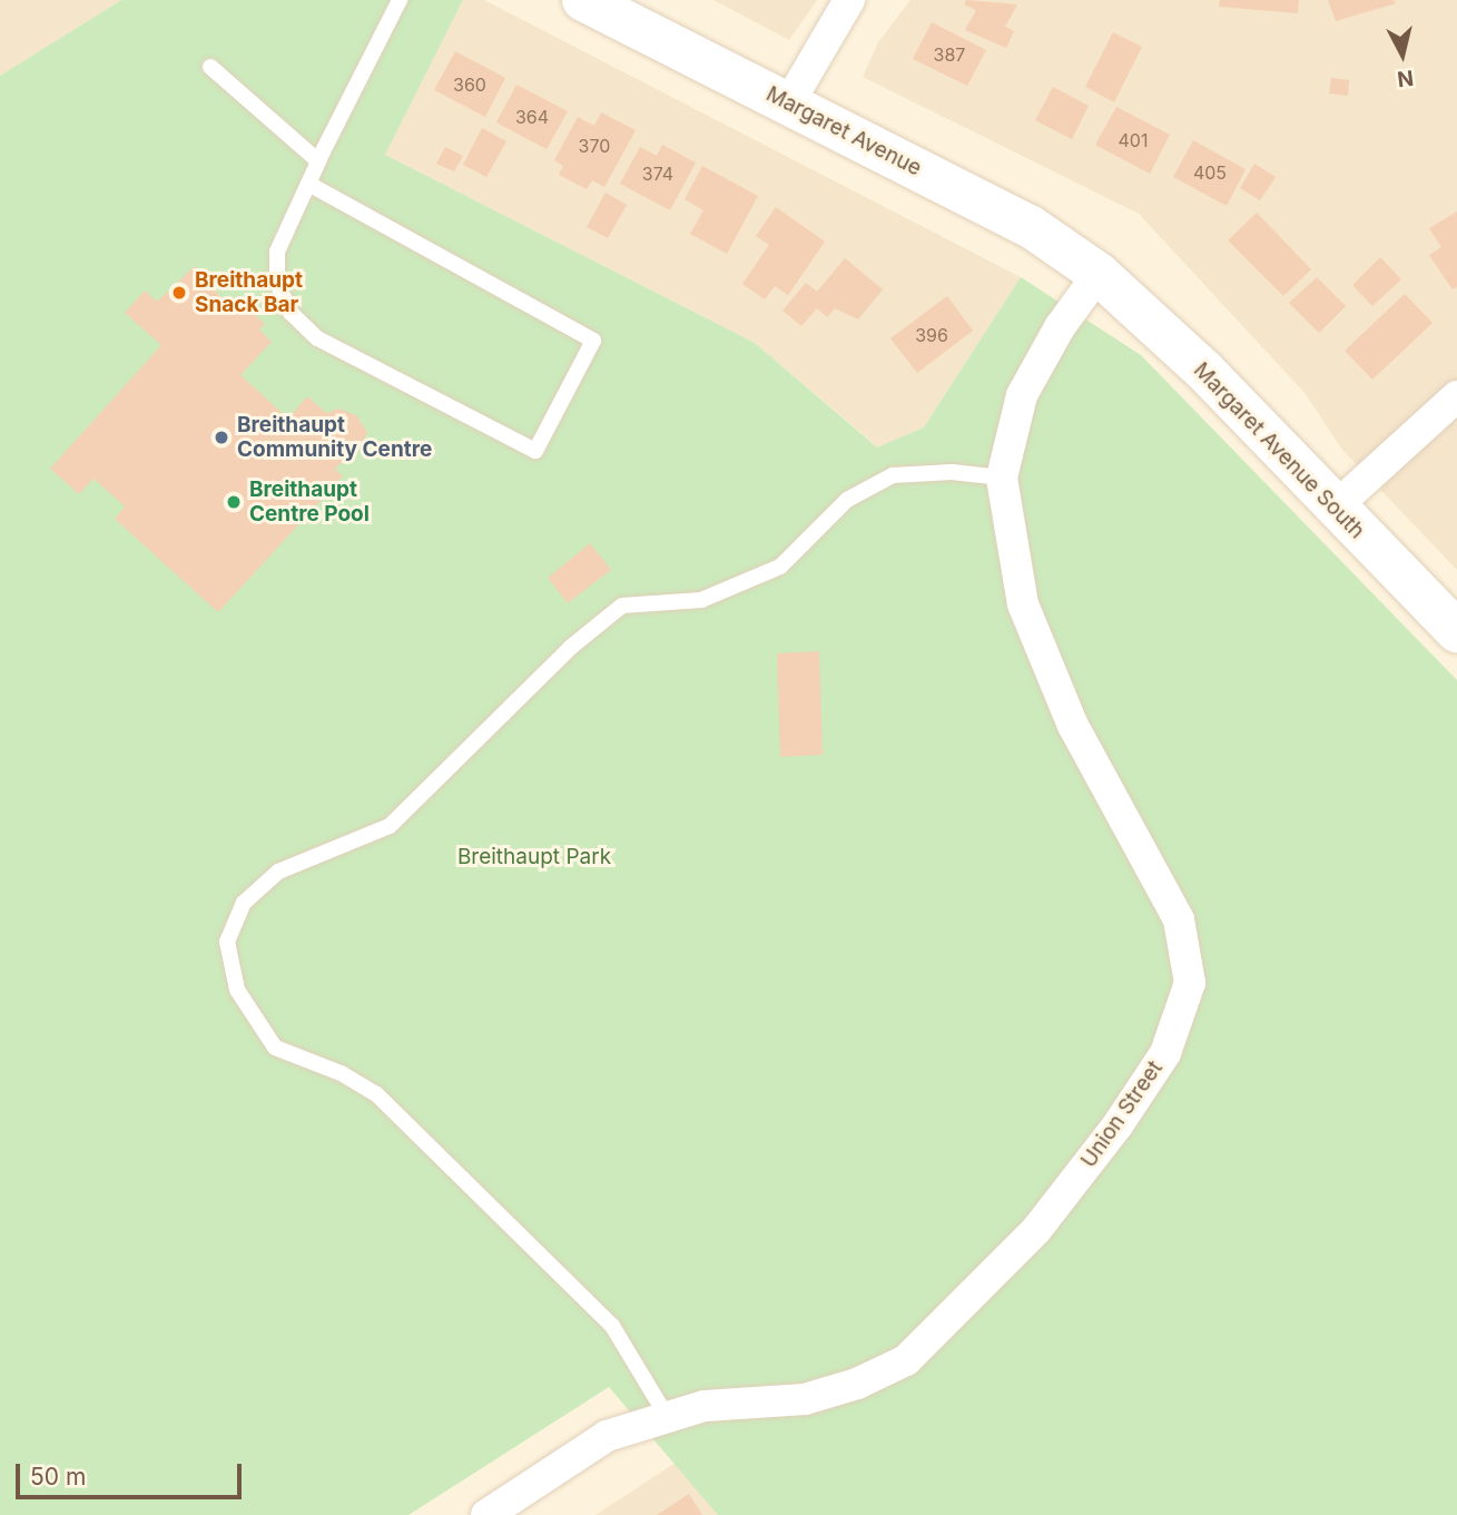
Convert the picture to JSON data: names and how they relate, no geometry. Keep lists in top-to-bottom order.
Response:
{
  "streets": {
    "street": ["Margaret Avenue", "Margaret Avenue South", "Union Street"]
  },
  "crossings": [
    ["Margaret Avenue", "Margaret Avenue South"],
    ["Margaret Avenue", "Union Street"],
    ["Margaret Avenue South", "Union Street"]
  ],
  "parks": ["Breithaupt Park"],
  "places": ["Breithaupt Snack Bar", "Breithaupt Community Centre", "Breithaupt Centre Pool"],
  "house_numbers": [
    "387",
    "360",
    "364",
    "401",
    "370",
    "405",
    "374",
    "396"
  ],
  "scale_bar": "50 m",
  "north": "bottom"
}
